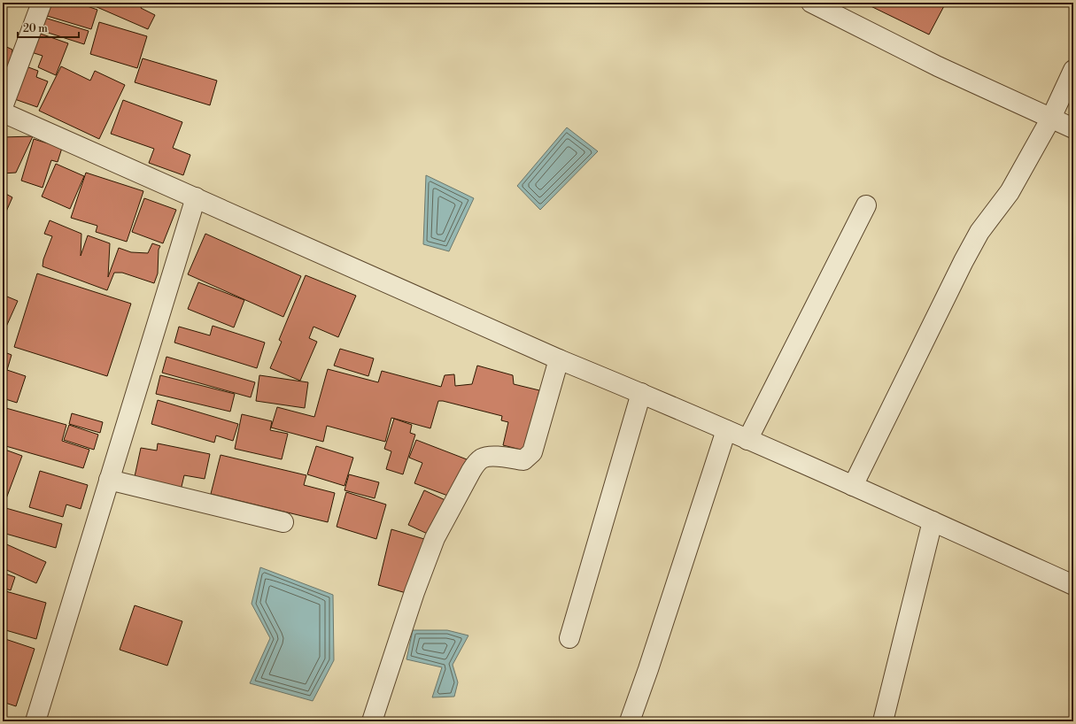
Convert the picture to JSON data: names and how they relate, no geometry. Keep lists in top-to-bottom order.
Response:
{
  "scale_bar": "20 m"
}
